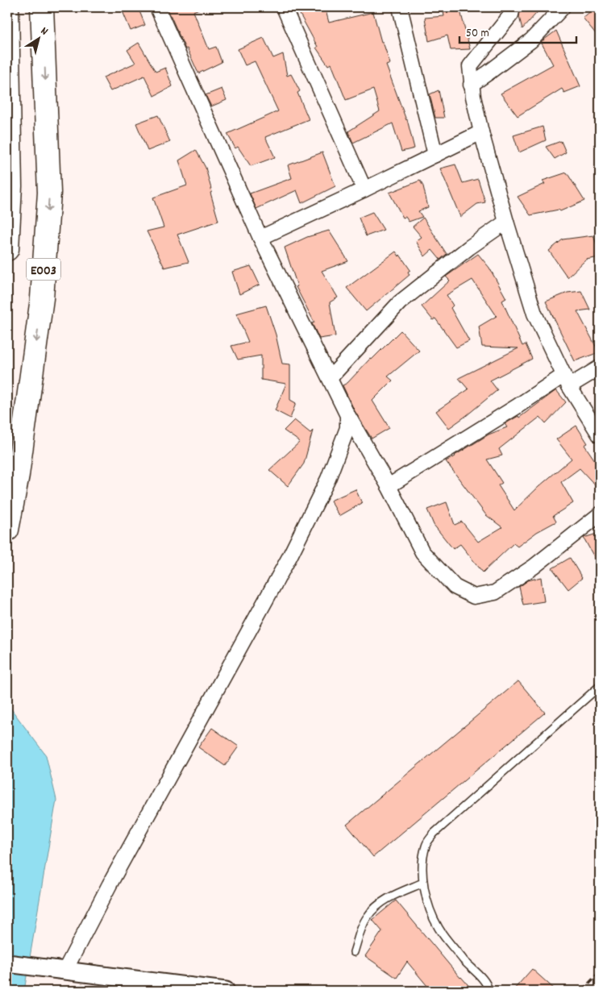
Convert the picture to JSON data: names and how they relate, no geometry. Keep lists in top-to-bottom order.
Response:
{
  "streets": {
    "highway": ["E003"]
  },
  "scale_bar": "50 m",
  "north": "top right"
}
